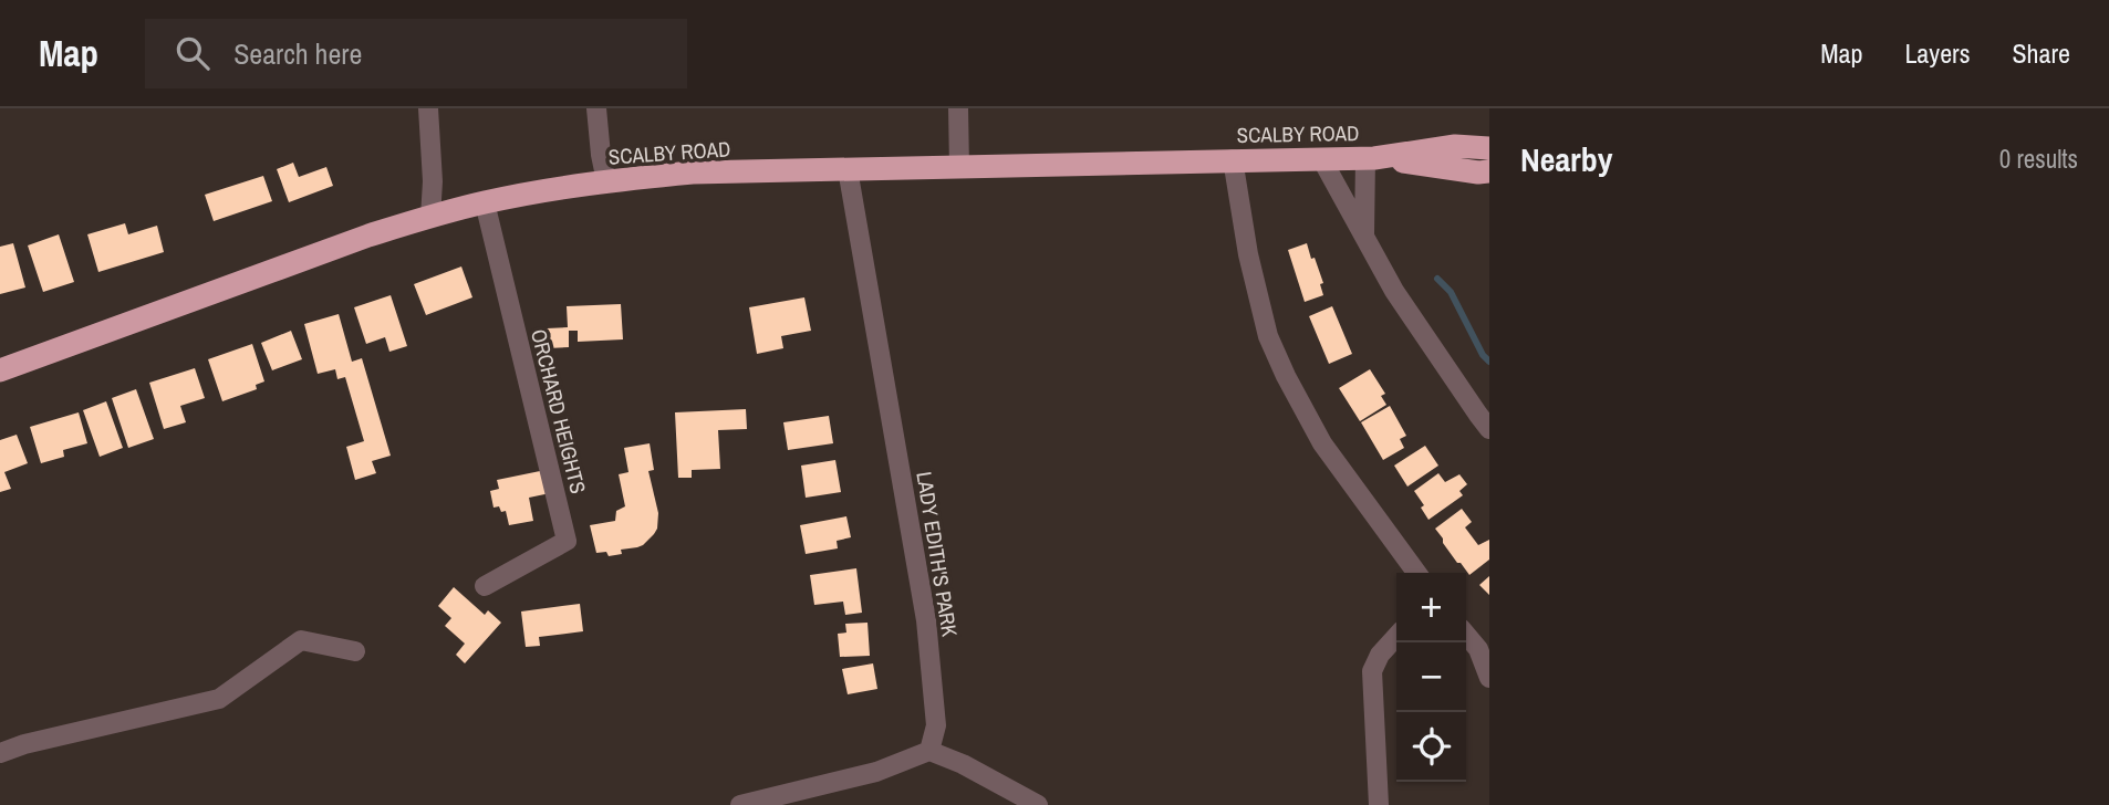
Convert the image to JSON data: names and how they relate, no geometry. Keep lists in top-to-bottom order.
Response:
{
  "streets": {
    "highway": ["SCALBY ROAD"],
    "street": ["ORCHARD HEIGHTS", "LADY EDITH'S PARK"]
  },
  "crossings": [
    ["SCALBY ROAD", "ORCHARD HEIGHTS"],
    ["SCALBY ROAD", "LADY EDITH'S PARK"]
  ],
  "page": {
    "header": "Map",
    "search": "Search here",
    "nav": ["Map", "Layers", "Share"],
    "heading": ["Nearby", "0 results"],
    "map_buttons": ["+", "−"]
  }
}
